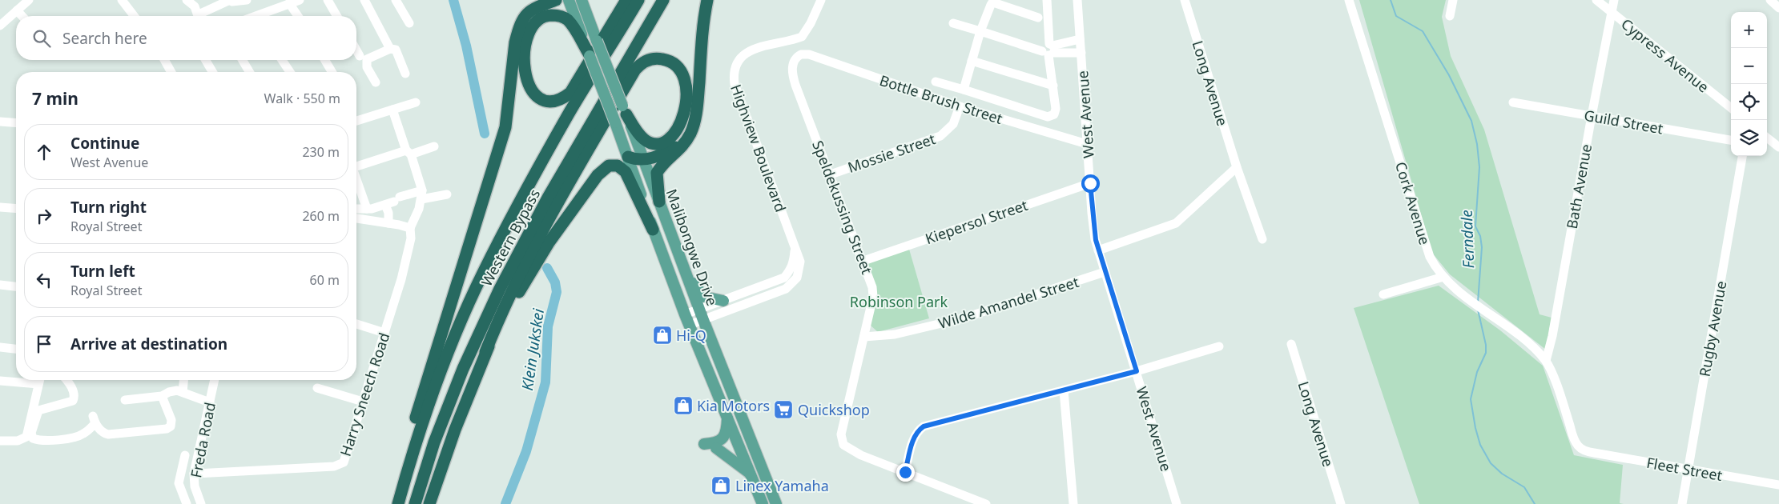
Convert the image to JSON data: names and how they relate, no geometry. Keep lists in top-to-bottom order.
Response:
{
  "streets": {
    "highway": ["Western Bypass"],
    "main road": ["Malibongwe Drive"],
    "street": [
      "Cypress Avenue",
      "Long Avenue",
      "Bottle Brush Street",
      "West Avenue",
      "Guild Street",
      "Highview Boulevard",
      "Mossie Street",
      "Bath Avenue",
      "Cork Avenue",
      "Speldekussing Street",
      "Kiepersol Street",
      "Wilde Amandel Street",
      "Rugby Avenue",
      "Harry Sneech Road",
      "Freda Road",
      "Fleet Street"
    ]
  },
  "crossings": [
    ["Cypress Avenue", "Bath Avenue"],
    ["Bottle Brush Street", "West Avenue"],
    ["Bottle Brush Street", "Mossie Street"],
    ["Bottle Brush Street", "Speldekussing Street"],
    ["West Avenue", "Kiepersol Street"],
    ["West Avenue", "Wilde Amandel Street"],
    ["Guild Street", "Bath Avenue"],
    ["Highview Boulevard", "Malibongwe Drive"],
    ["Mossie Street", "Speldekussing Street"],
    ["Bath Avenue", "Cork Avenue"],
    ["Bath Avenue", "Fleet Street"],
    ["Cork Avenue", "Fleet Street"],
    ["Speldekussing Street", "Kiepersol Street"],
    ["Speldekussing Street", "Wilde Amandel Street"],
    ["Rugby Avenue", "Fleet Street"],
    ["Harry Sneech Road", "Freda Road"]
  ],
  "water": ["Ferndale", "Klein Jukskei"],
  "parks": ["Robinson Park"],
  "places": {
    "shop": ["Hi-Q", "Kia Motors", "Linex Yamaha"],
    "supermarket": ["Quickshop"]
  },
  "page": {
    "map_buttons": ["+", "−"],
    "search": "Search here",
    "heading": ["7 min", "Walk · 550 m"],
    "list": [
      ["Continue", "West Avenue", "230 m"],
      ["Turn right", "Royal Street", "260 m"],
      ["Turn left", "Royal Street", "60 m"],
      "Arrive at destination"
    ]
  }
}
